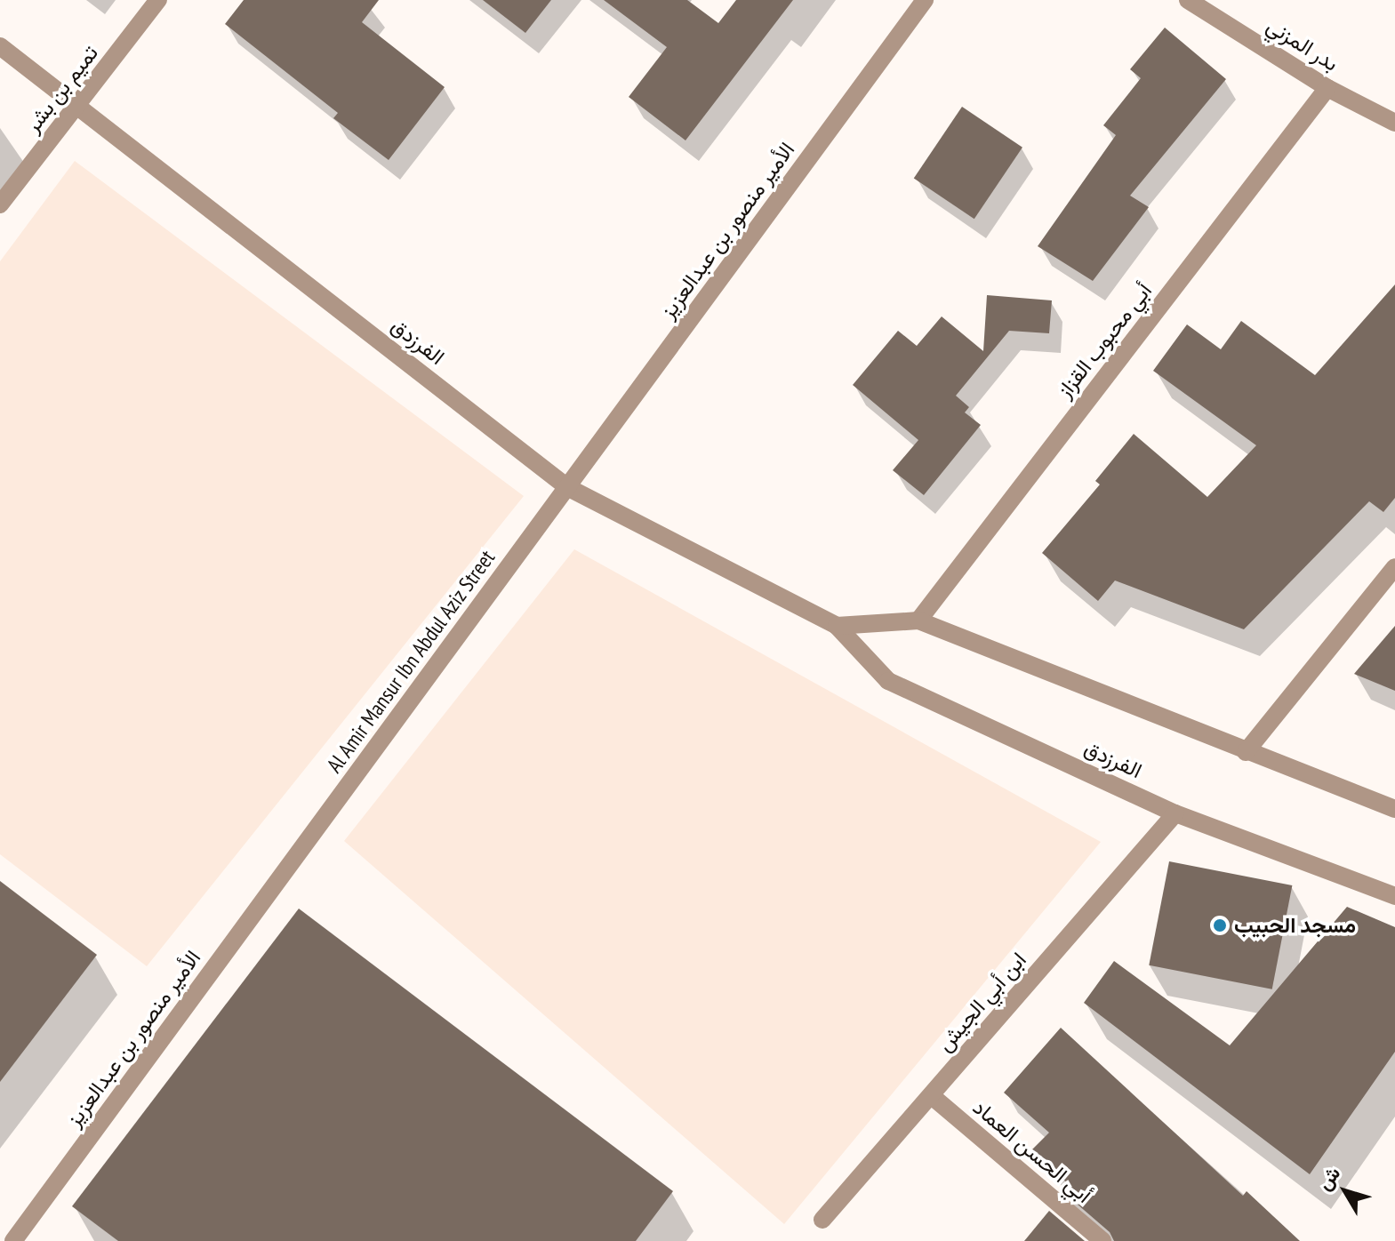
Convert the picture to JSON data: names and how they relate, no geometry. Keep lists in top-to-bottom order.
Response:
{
  "streets": {
    "street": [
      "بدر المزني",
      "تميم بن بشر",
      "الأمير منصور بن عبدالعزيز",
      "أبي محبوب القزاز",
      "الفرزدق",
      "Al Amir Mansur Ibn Abdul Aziz Street",
      "ابن أبي الجيش",
      "أبي الحسن العماد"
    ]
  },
  "crossings": [
    ["بدر المزني", "أبي محبوب القزاز"],
    ["تميم بن بشر", "الفرزدق"],
    ["الأمير منصور بن عبدالعزيز", "الفرزدق"],
    ["الأمير منصور بن عبدالعزيز", "Al Amir Mansur Ibn Abdul Aziz Street"],
    ["الفرزدق", "Al Amir Mansur Ibn Abdul Aziz Street"],
    ["الفرزدق", "ابن أبي الجيش"],
    ["ابن أبي الجيش", "أبي الحسن العماد"]
  ],
  "places": ["مسجد الحبيب"],
  "north": "top left"
}
